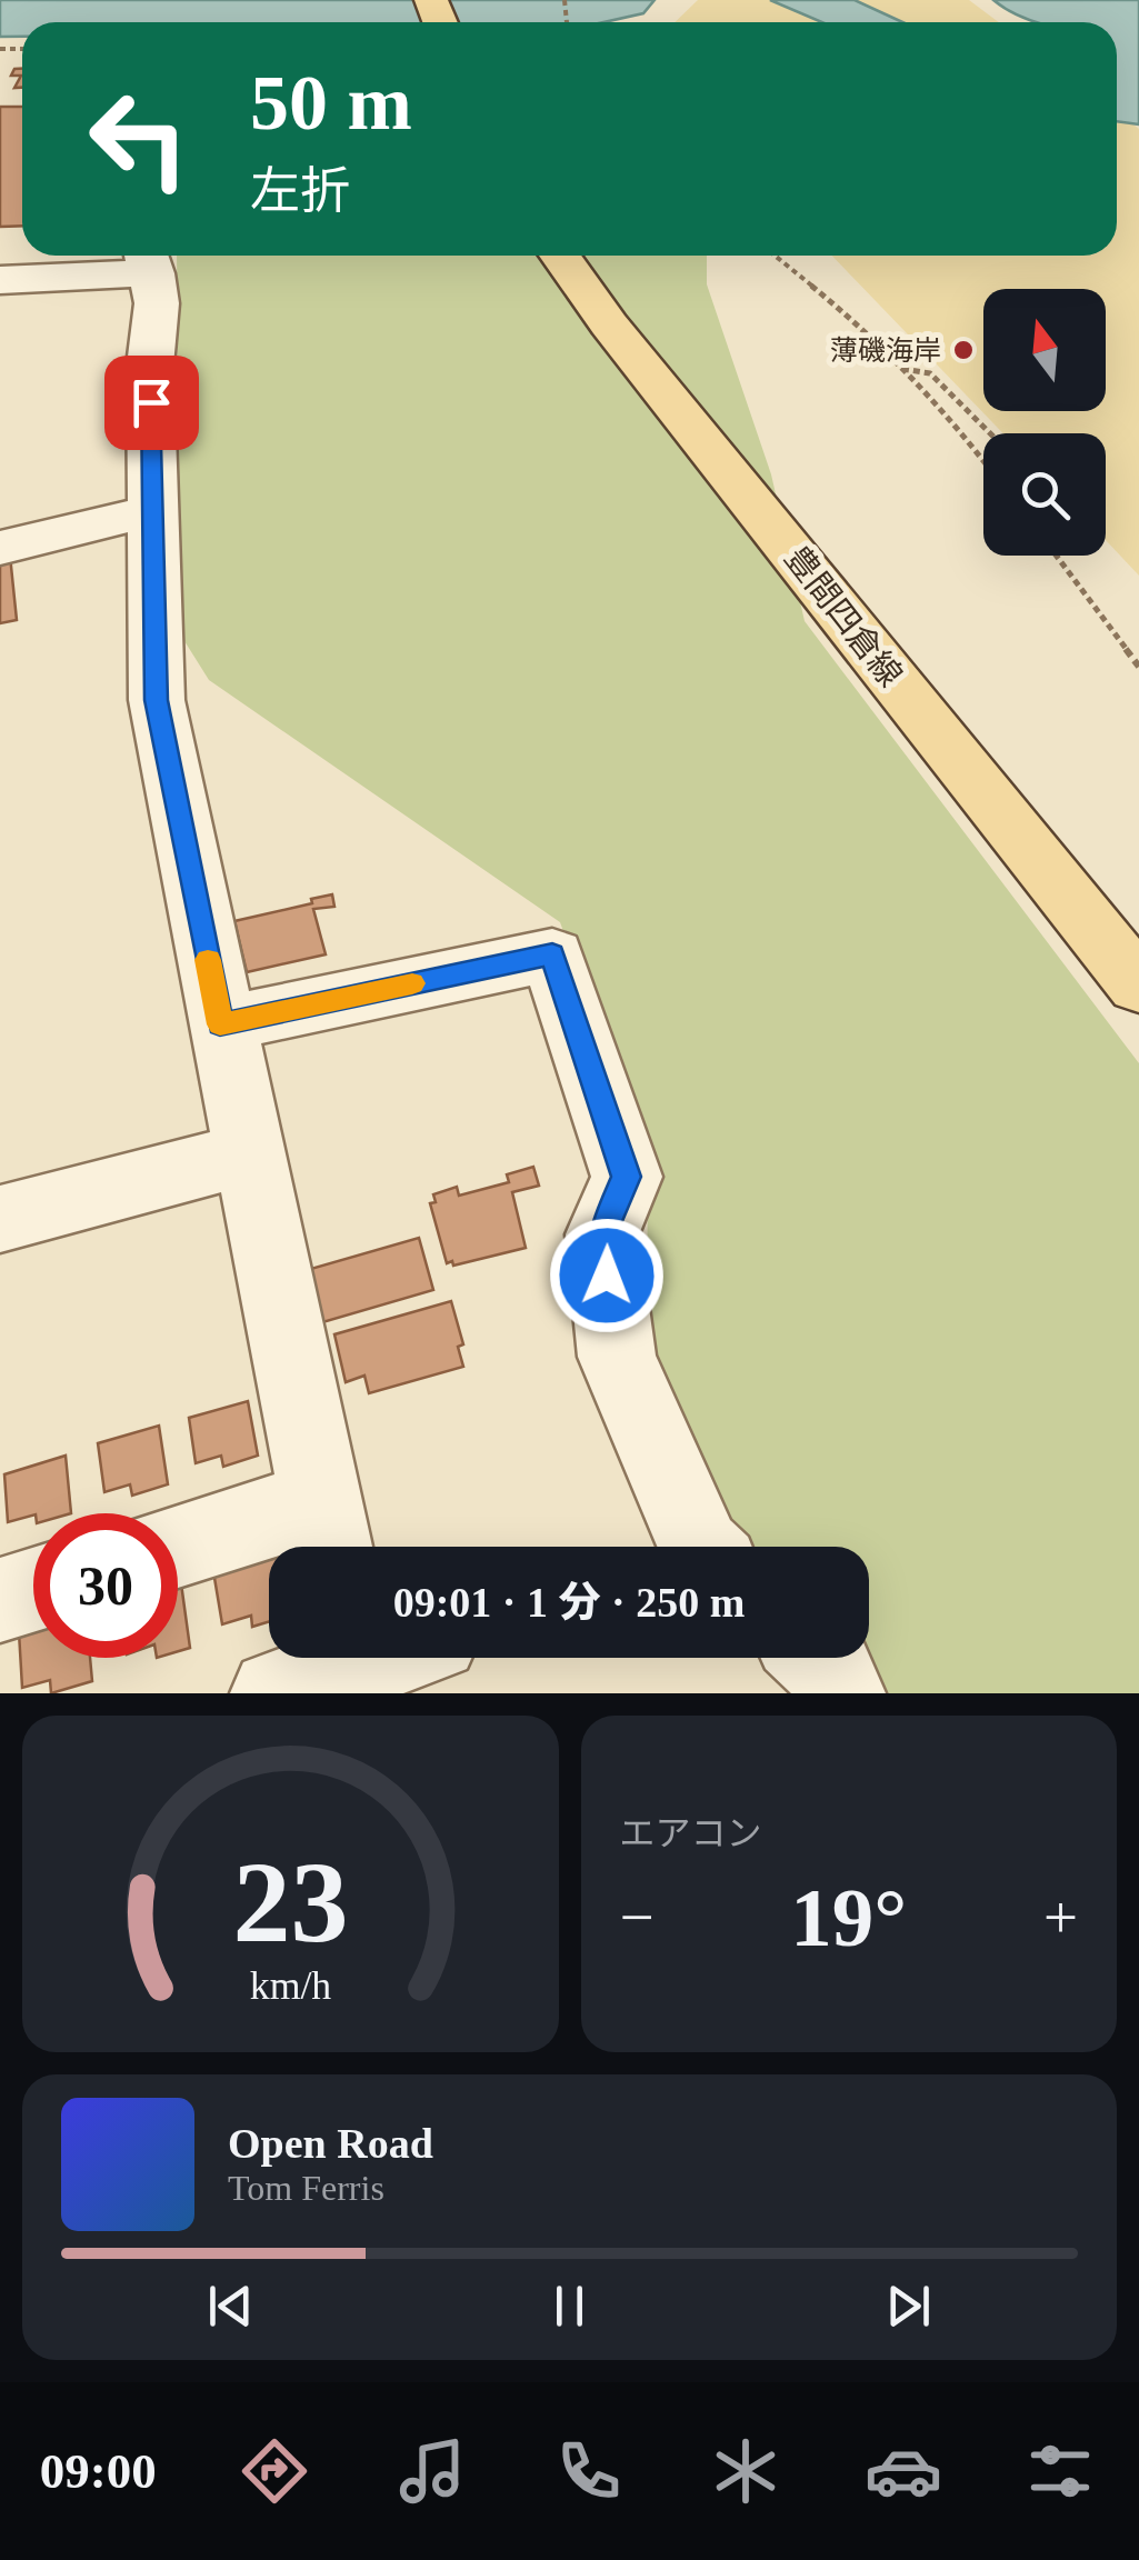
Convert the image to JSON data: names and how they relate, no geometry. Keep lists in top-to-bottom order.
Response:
{
  "streets": {
    "main road": ["豊間四倉線"]
  },
  "places": ["薄磯海岸"],
  "north": "top",
  "page": {
    "turn": ["50 m", "左折"],
    "limit": "30",
    "trip": "09:01 · 1 分 · 250 m",
    "tile": "エアコン",
    "heat": ["−", "19°", "+"],
    "song": ["Open Road", "Tom Ferris"],
    "tabs": "09:00",
    "gauge": ["23", "km/h"]
  }
}
